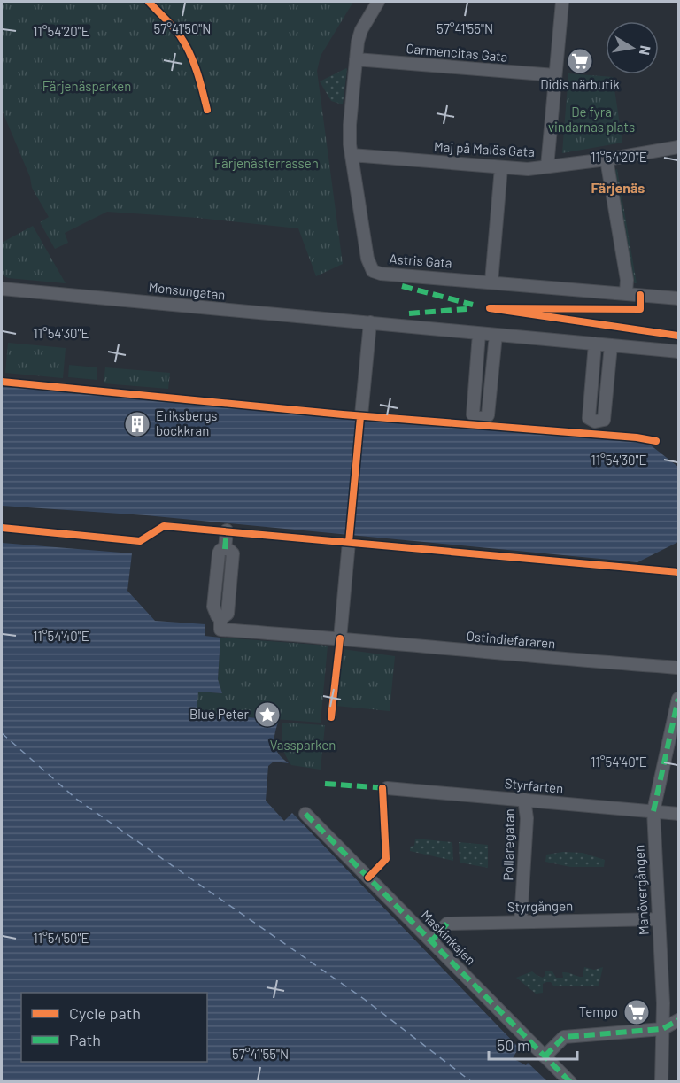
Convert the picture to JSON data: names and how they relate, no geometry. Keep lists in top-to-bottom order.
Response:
{
  "streets": {
    "street": [
      "Carmencitas Gata",
      "Maj på Malös Gata",
      "Astris Gata",
      "Monsungatan",
      "Ostindiefararen",
      "Styrfarten",
      "Pollaregatan",
      "Manövergången",
      "Styrgången",
      "Maskinkajen"
    ]
  },
  "crossings": [
    ["Carmencitas Gata", "Astris Gata"],
    ["Maj på Malös Gata", "Astris Gata"],
    ["Styrfarten", "Pollaregatan"],
    ["Styrfarten", "Manövergången"],
    ["Pollaregatan", "Styrgången"],
    ["Manövergången", "Styrgången"],
    ["Styrgången", "Maskinkajen"]
  ],
  "districts": ["Färjenäs"],
  "parks": [
    "Färjenäsparken",
    "De fyra vindarnas plats",
    "Färjenästerrassen",
    "Vassparken"
  ],
  "places": {
    "supermarket": ["Didis närbutik", "Tempo"],
    "building": ["Eriksbergs bockkran"],
    "place": ["Blue Peter"]
  },
  "legend": ["Cycle path", "Path"],
  "scale_bar": "50 m",
  "north": "right",
  "coordinates": [
    "57°41'50\"N",
    "57°41'55\"N",
    "11°54'20\"E",
    "11°54'30\"E",
    "11°54'40\"E",
    "11°54'50\"E"
  ]
}
